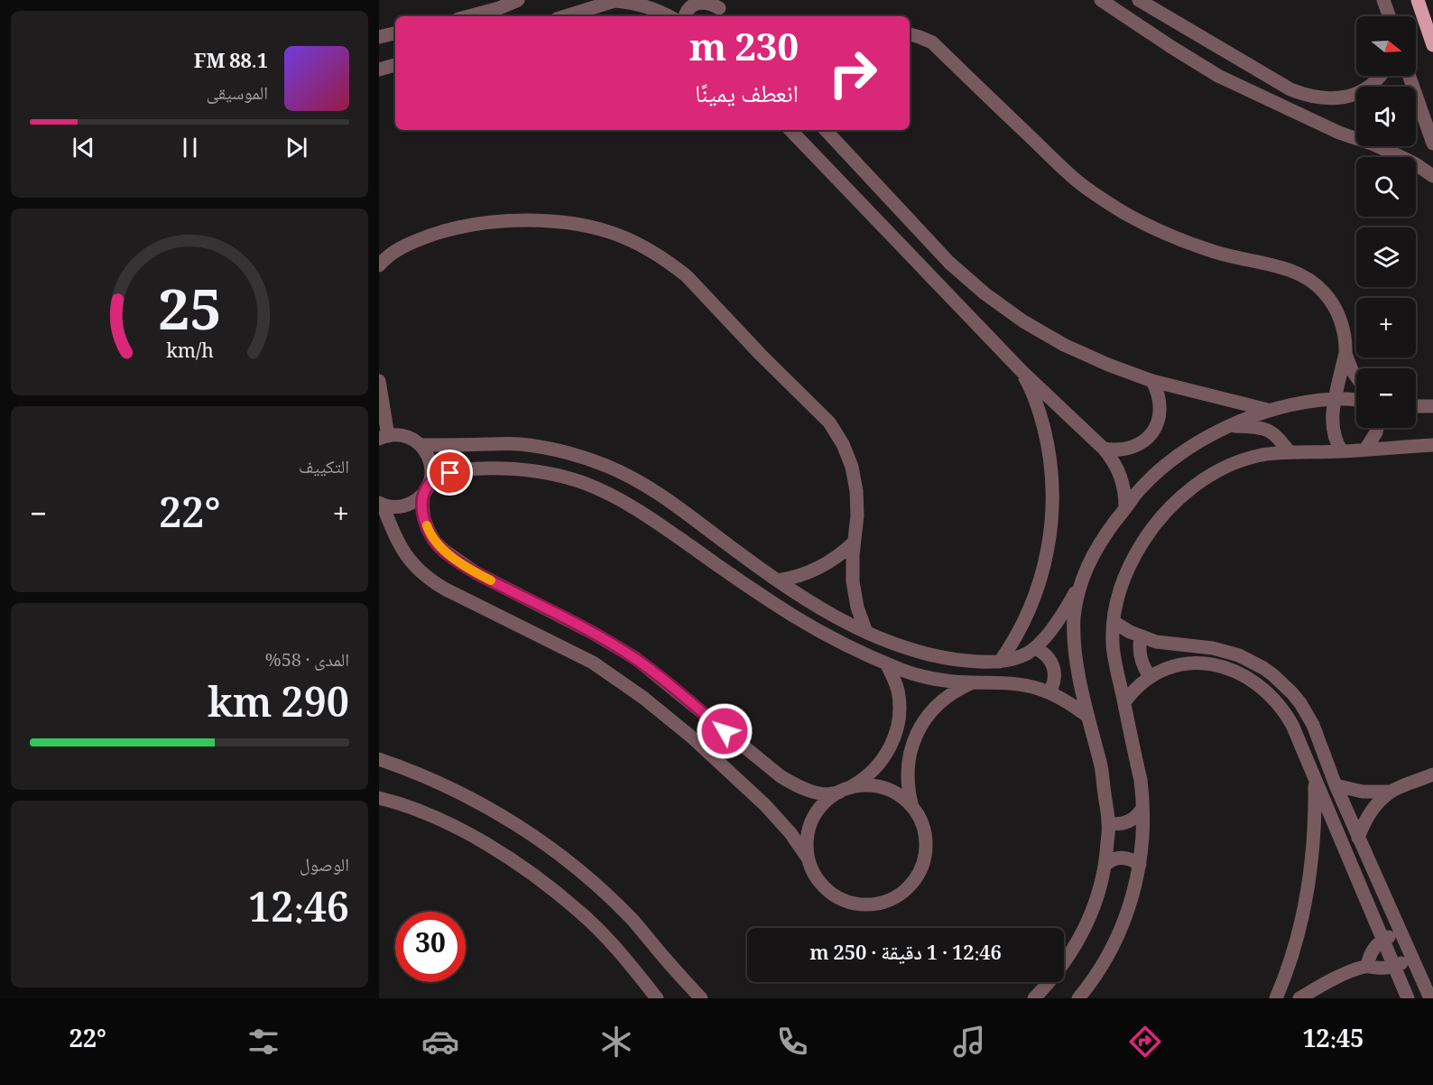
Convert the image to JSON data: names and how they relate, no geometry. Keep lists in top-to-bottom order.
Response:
{
  "north": "right",
  "page": {
    "map_buttons": ["+", "−"],
    "turn": ["230 m", "انعطف يمينًا"],
    "song": ["88.1 FM", "الموسيقى"],
    "tile": [
      "التكييف",
      ["المدى · 58%", "290 km"],
      ["الوصول", "12:46"]
    ],
    "heat": ["−", "22°", "+"],
    "limit": "30",
    "trip": "12:46 · 1 دقيقة · 250 m",
    "tabs": ["12:45", "22°"],
    "gauge": ["25", "km/h"]
  }
}
